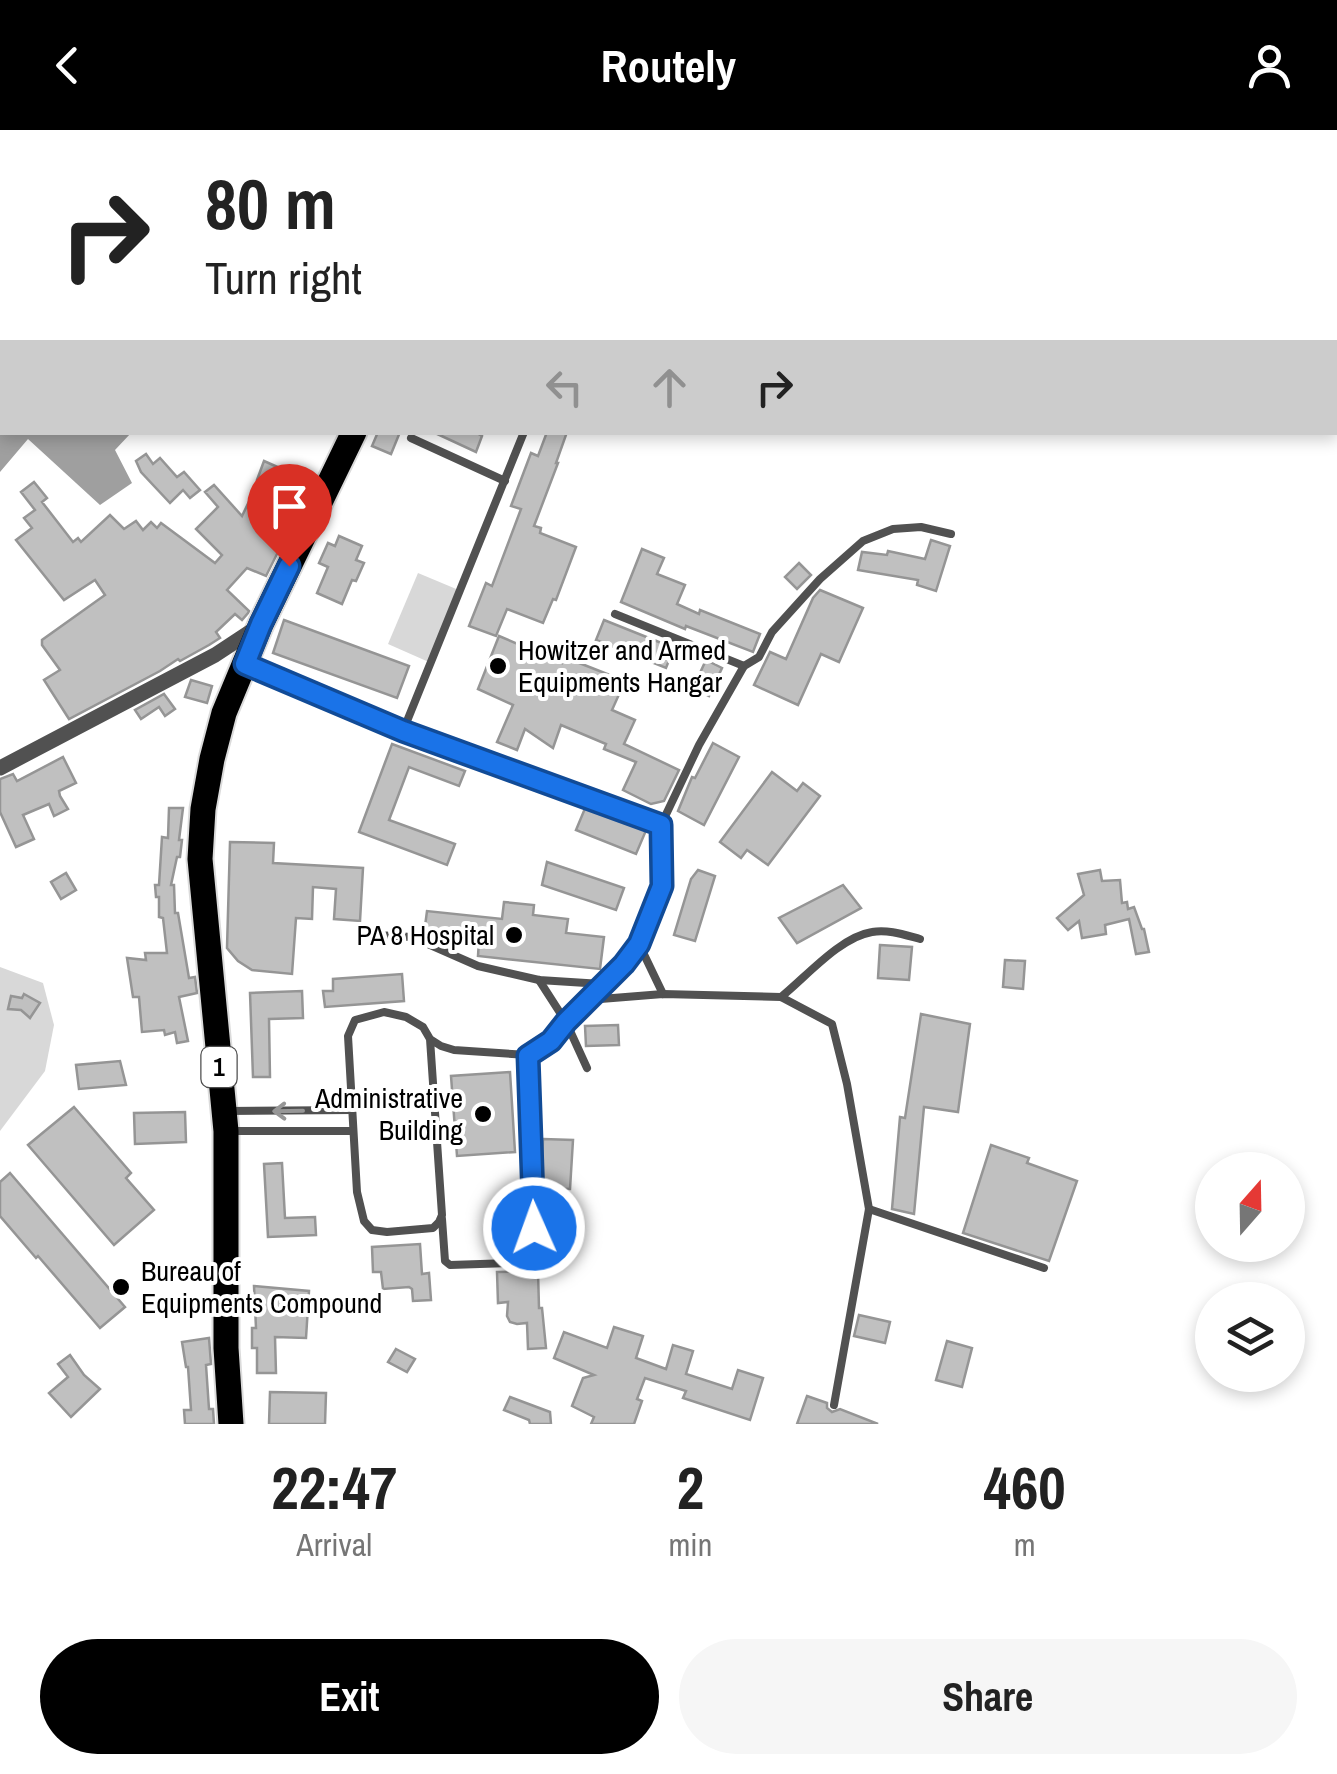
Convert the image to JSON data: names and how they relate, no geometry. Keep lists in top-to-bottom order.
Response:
{
  "streets": {
    "highway": ["1"]
  },
  "places": [
    "Howitzer and Armed Equipments Hangar",
    "PA 8 Hospital",
    "Administrative Building",
    "Bureau of Equipments Compound"
  ],
  "north": "top",
  "page": {
    "header": "Routely",
    "turn": ["80 m", "Turn right"],
    "eta": [
      "22:47",
      "Arrival",
      "2",
      "min",
      "460",
      "m"
    ],
    "buttons": ["Exit", "Share"]
  }
}
